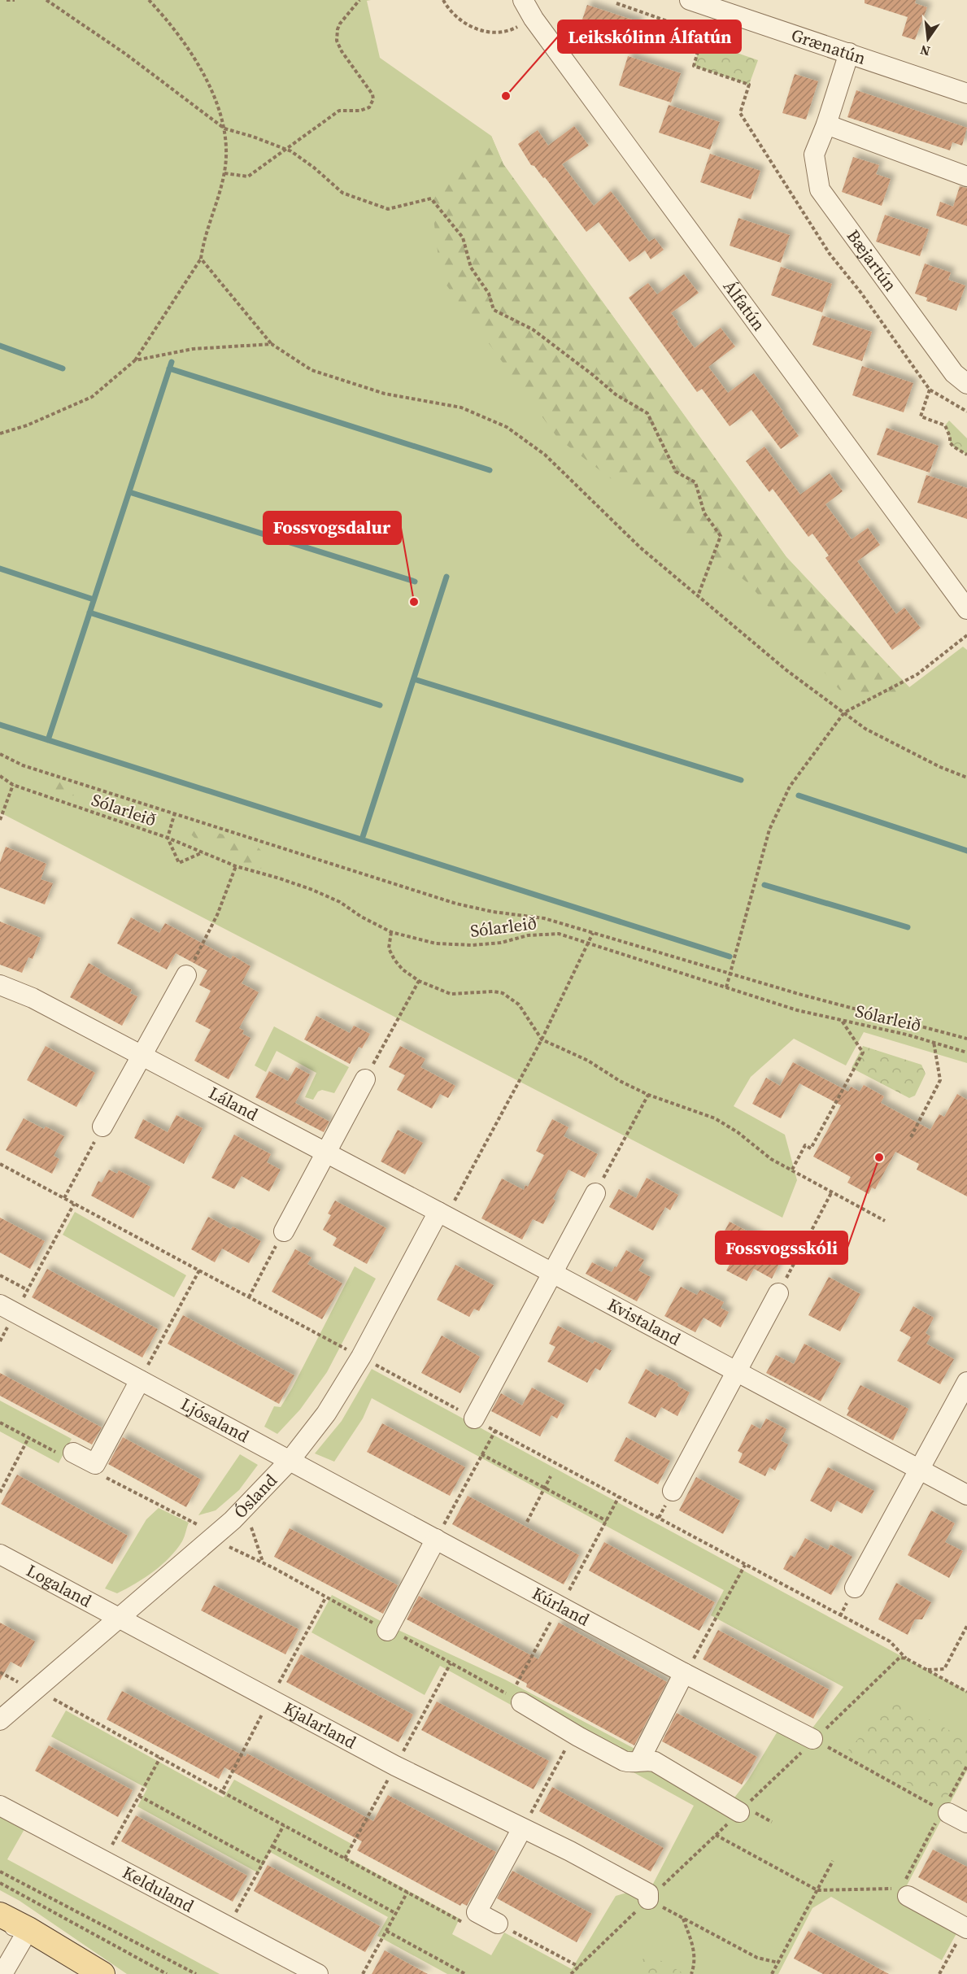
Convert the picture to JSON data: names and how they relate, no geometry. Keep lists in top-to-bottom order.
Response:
{
  "streets": {
    "street": [
      "Grænatún",
      "Bæjartún",
      "Álfatún",
      "Láland",
      "Kvistaland",
      "Ljósaland",
      "Ósland",
      "Logaland",
      "Kúrland",
      "Kjalarland",
      "Kelduland"
    ],
    "path": ["Sólarleið"]
  },
  "crossings": [
    ["Grænatún", "Bæjartún"],
    ["Láland", "Kvistaland"],
    ["Láland", "Ósland"],
    ["Kvistaland", "Ósland"],
    ["Ljósaland", "Ósland"],
    ["Ljósaland", "Kúrland"],
    ["Ósland", "Logaland"],
    ["Ósland", "Kúrland"],
    ["Ósland", "Kjalarland"],
    ["Logaland", "Kjalarland"]
  ],
  "places": ["Leikskólinn Álfatún", "Fossvogsdalur", "Fossvogsskóli"],
  "north": "bottom"
}
